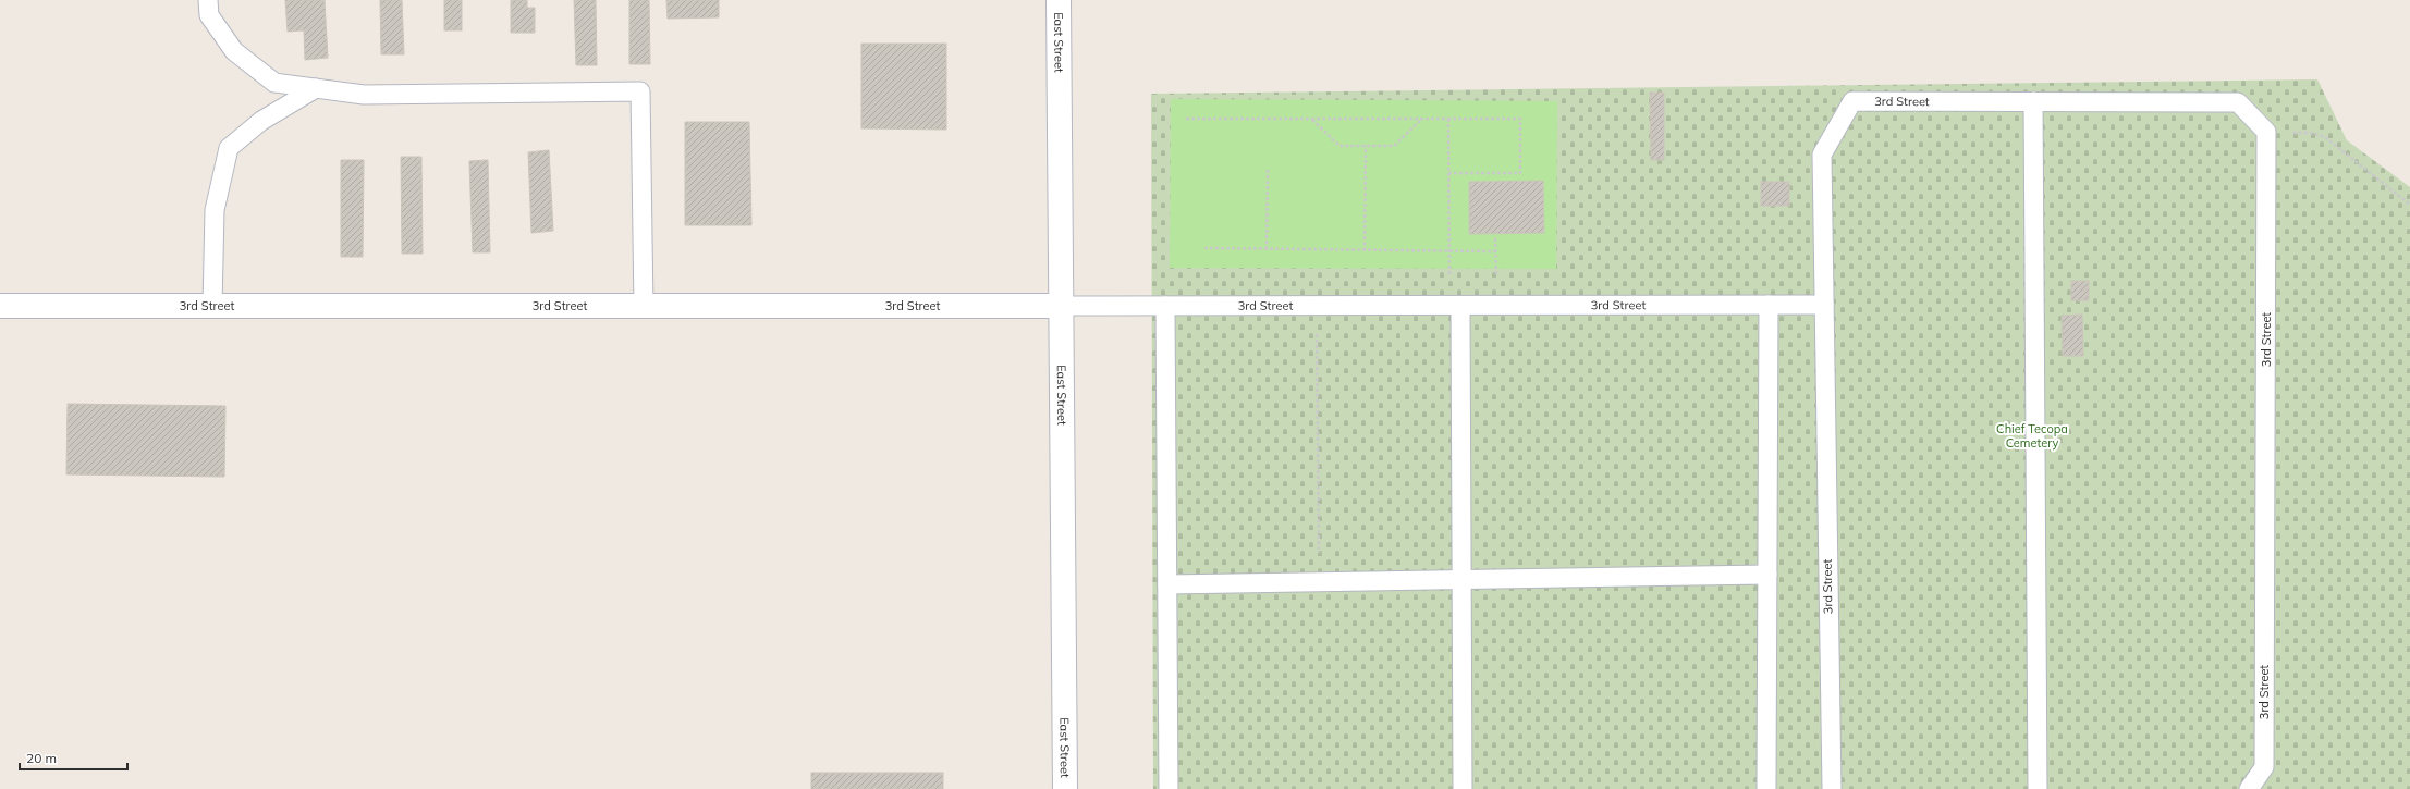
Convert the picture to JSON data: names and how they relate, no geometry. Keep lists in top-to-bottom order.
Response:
{
  "streets": {
    "street": ["East Street", "3rd Street"]
  },
  "crossings": [
    ["East Street", "3rd Street"]
  ],
  "parks": ["Chief Tecopa Cemetery"],
  "scale_bar": "20 m"
}
